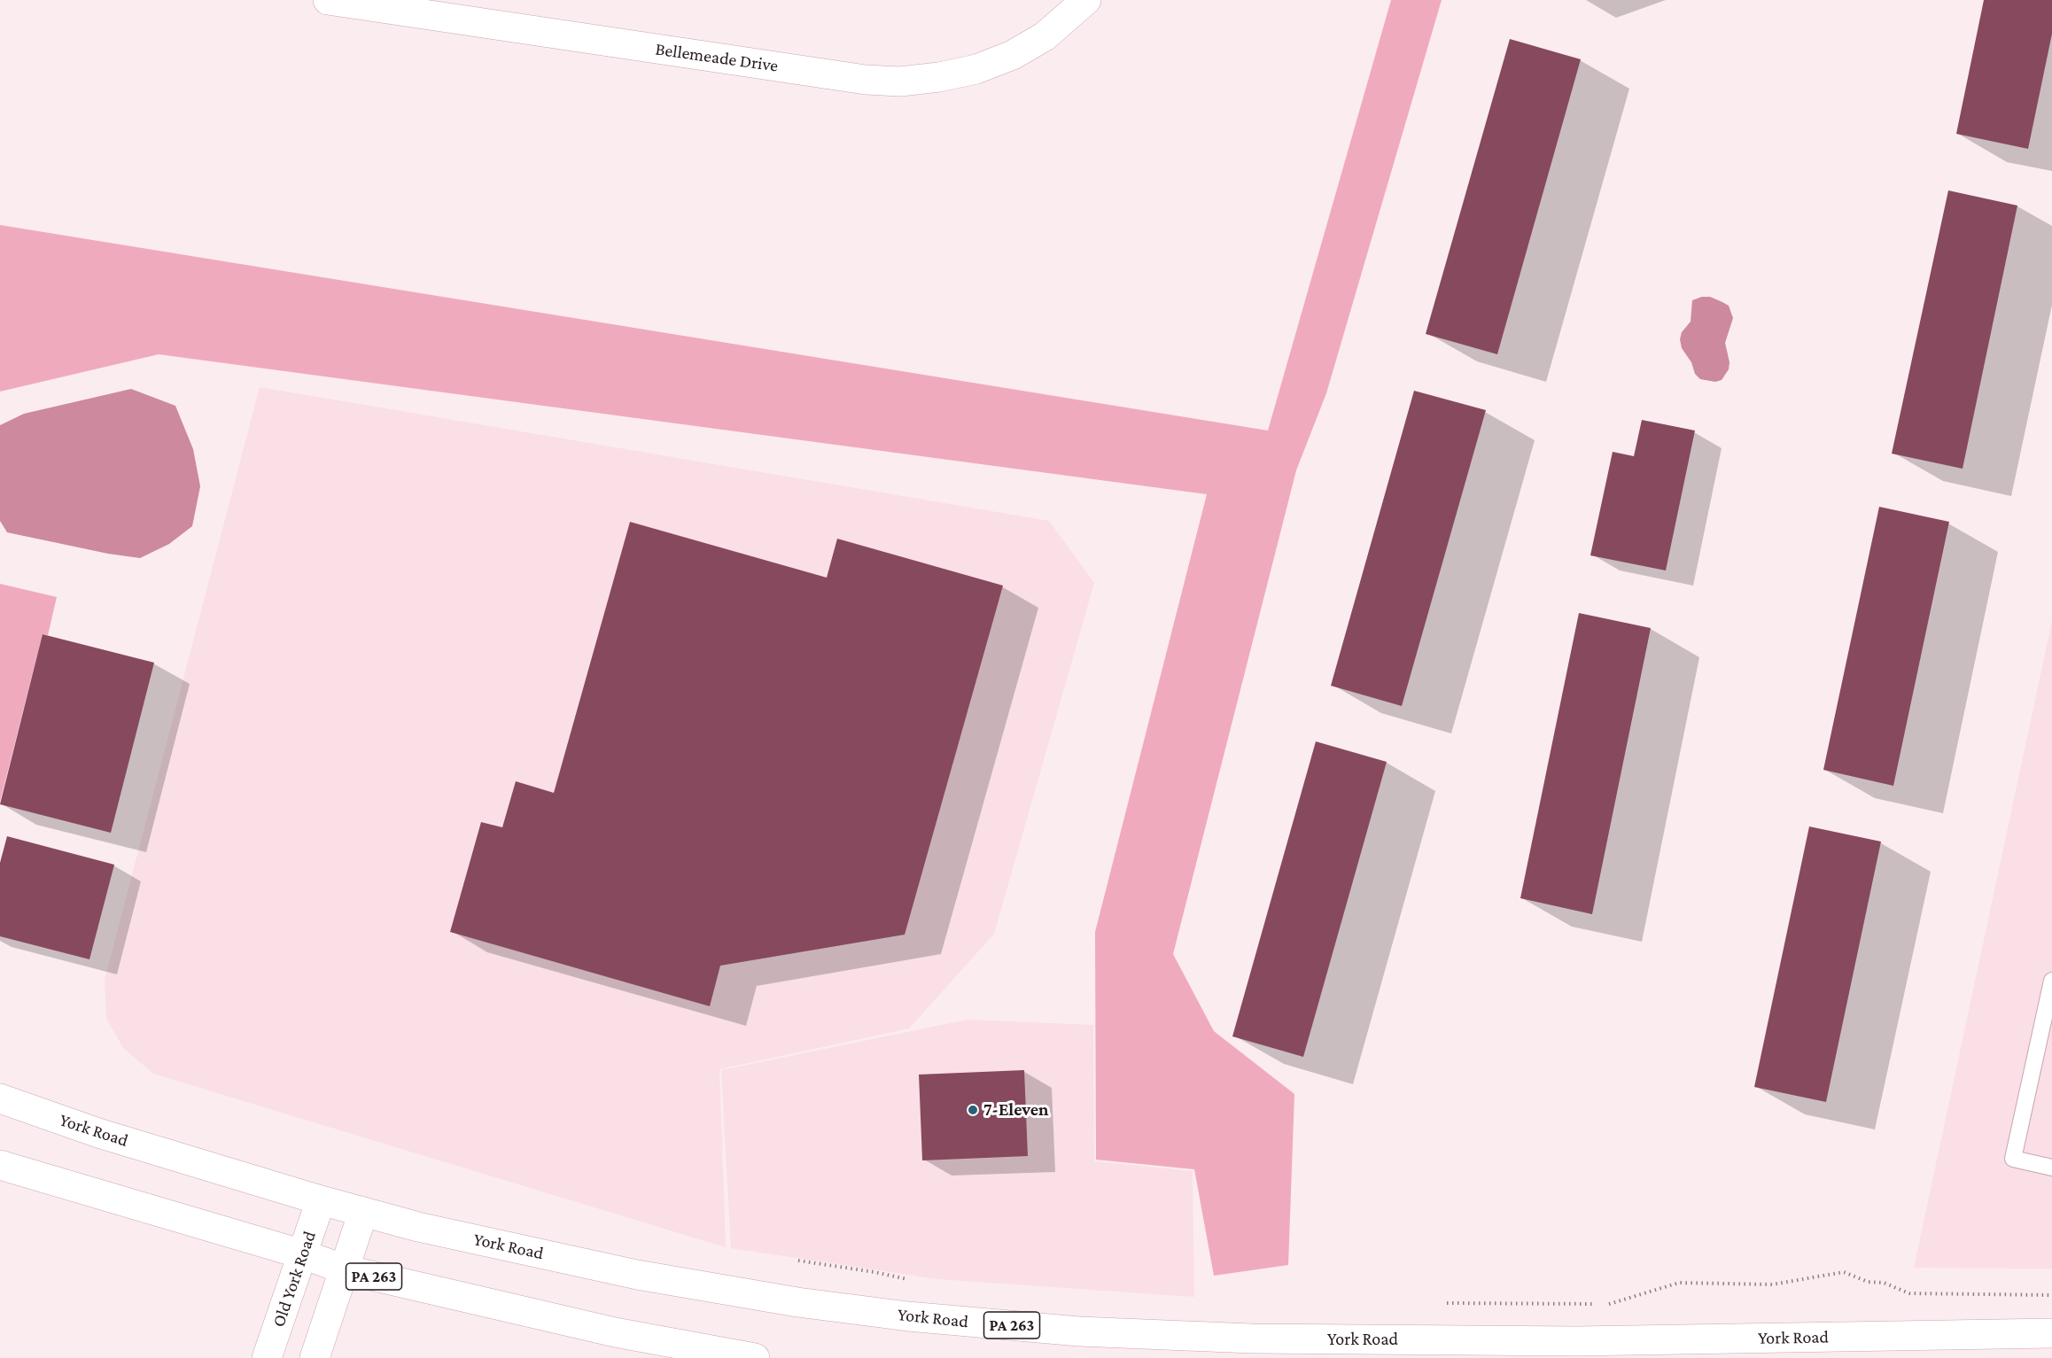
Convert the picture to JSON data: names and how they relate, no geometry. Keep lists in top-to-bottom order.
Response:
{
  "streets": {
    "main road": [
      "Bellemeade Drive",
      "York Road",
      "PA 263",
      "Old York Road"
    ]
  },
  "crossings": [
    ["York Road", "Old York Road"],
    ["PA 263", "Old York Road"]
  ],
  "places": ["7-Eleven"]
}
